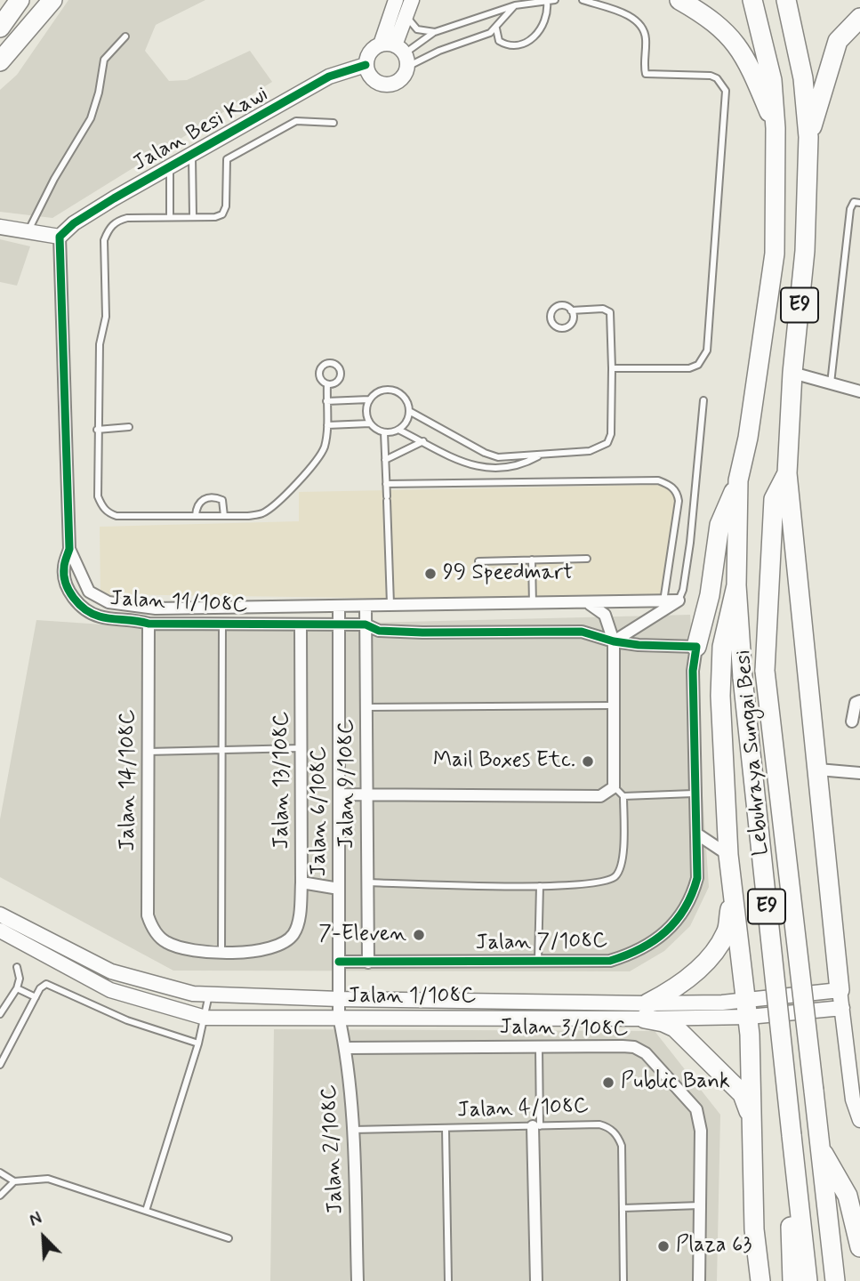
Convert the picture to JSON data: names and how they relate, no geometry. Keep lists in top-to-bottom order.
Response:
{
  "streets": {
    "highway": ["E9", "Lebuhraya Sungai Besi"],
    "street": [
      "Jalan Besi Kawi",
      "Jalan 11/108C",
      "Jalan 14/108C",
      "Jalan 13/108C",
      "Jalan 9/108C",
      "Jalan 6/108C",
      "Jalan 7/108C",
      "Jalan 1/108C",
      "Jalan 3/108C",
      "Jalan 2/108C"
    ],
    "lane": ["Jalan 4/108C"]
  },
  "crossings": [
    ["Jalan Besi Kawi", "Jalan 11/108C"],
    ["Jalan 11/108C", "Jalan 14/108C"],
    ["Jalan 11/108C", "Jalan 13/108C"],
    ["Jalan 11/108C", "Jalan 9/108C"],
    ["Jalan 11/108C", "Jalan 6/108C"],
    ["Jalan 11/108C", "Jalan 7/108C"],
    ["Jalan 14/108C", "Jalan 13/108C"],
    ["Jalan 9/108C", "Jalan 7/108C"],
    ["Jalan 6/108C", "Jalan 7/108C"],
    ["Jalan 6/108C", "Jalan 1/108C"],
    ["Jalan 6/108C", "Jalan 2/108C"],
    ["Jalan 1/108C", "Jalan 2/108C"],
    ["Jalan 3/108C", "Jalan 2/108C"],
    ["Jalan 4/108C", "Jalan 2/108C"]
  ],
  "places": [
    "99 Speedmart",
    "Mail Boxes Etc.",
    "7-Eleven",
    "Public Bank",
    "Plaza 63"
  ],
  "north": "top left"
}
